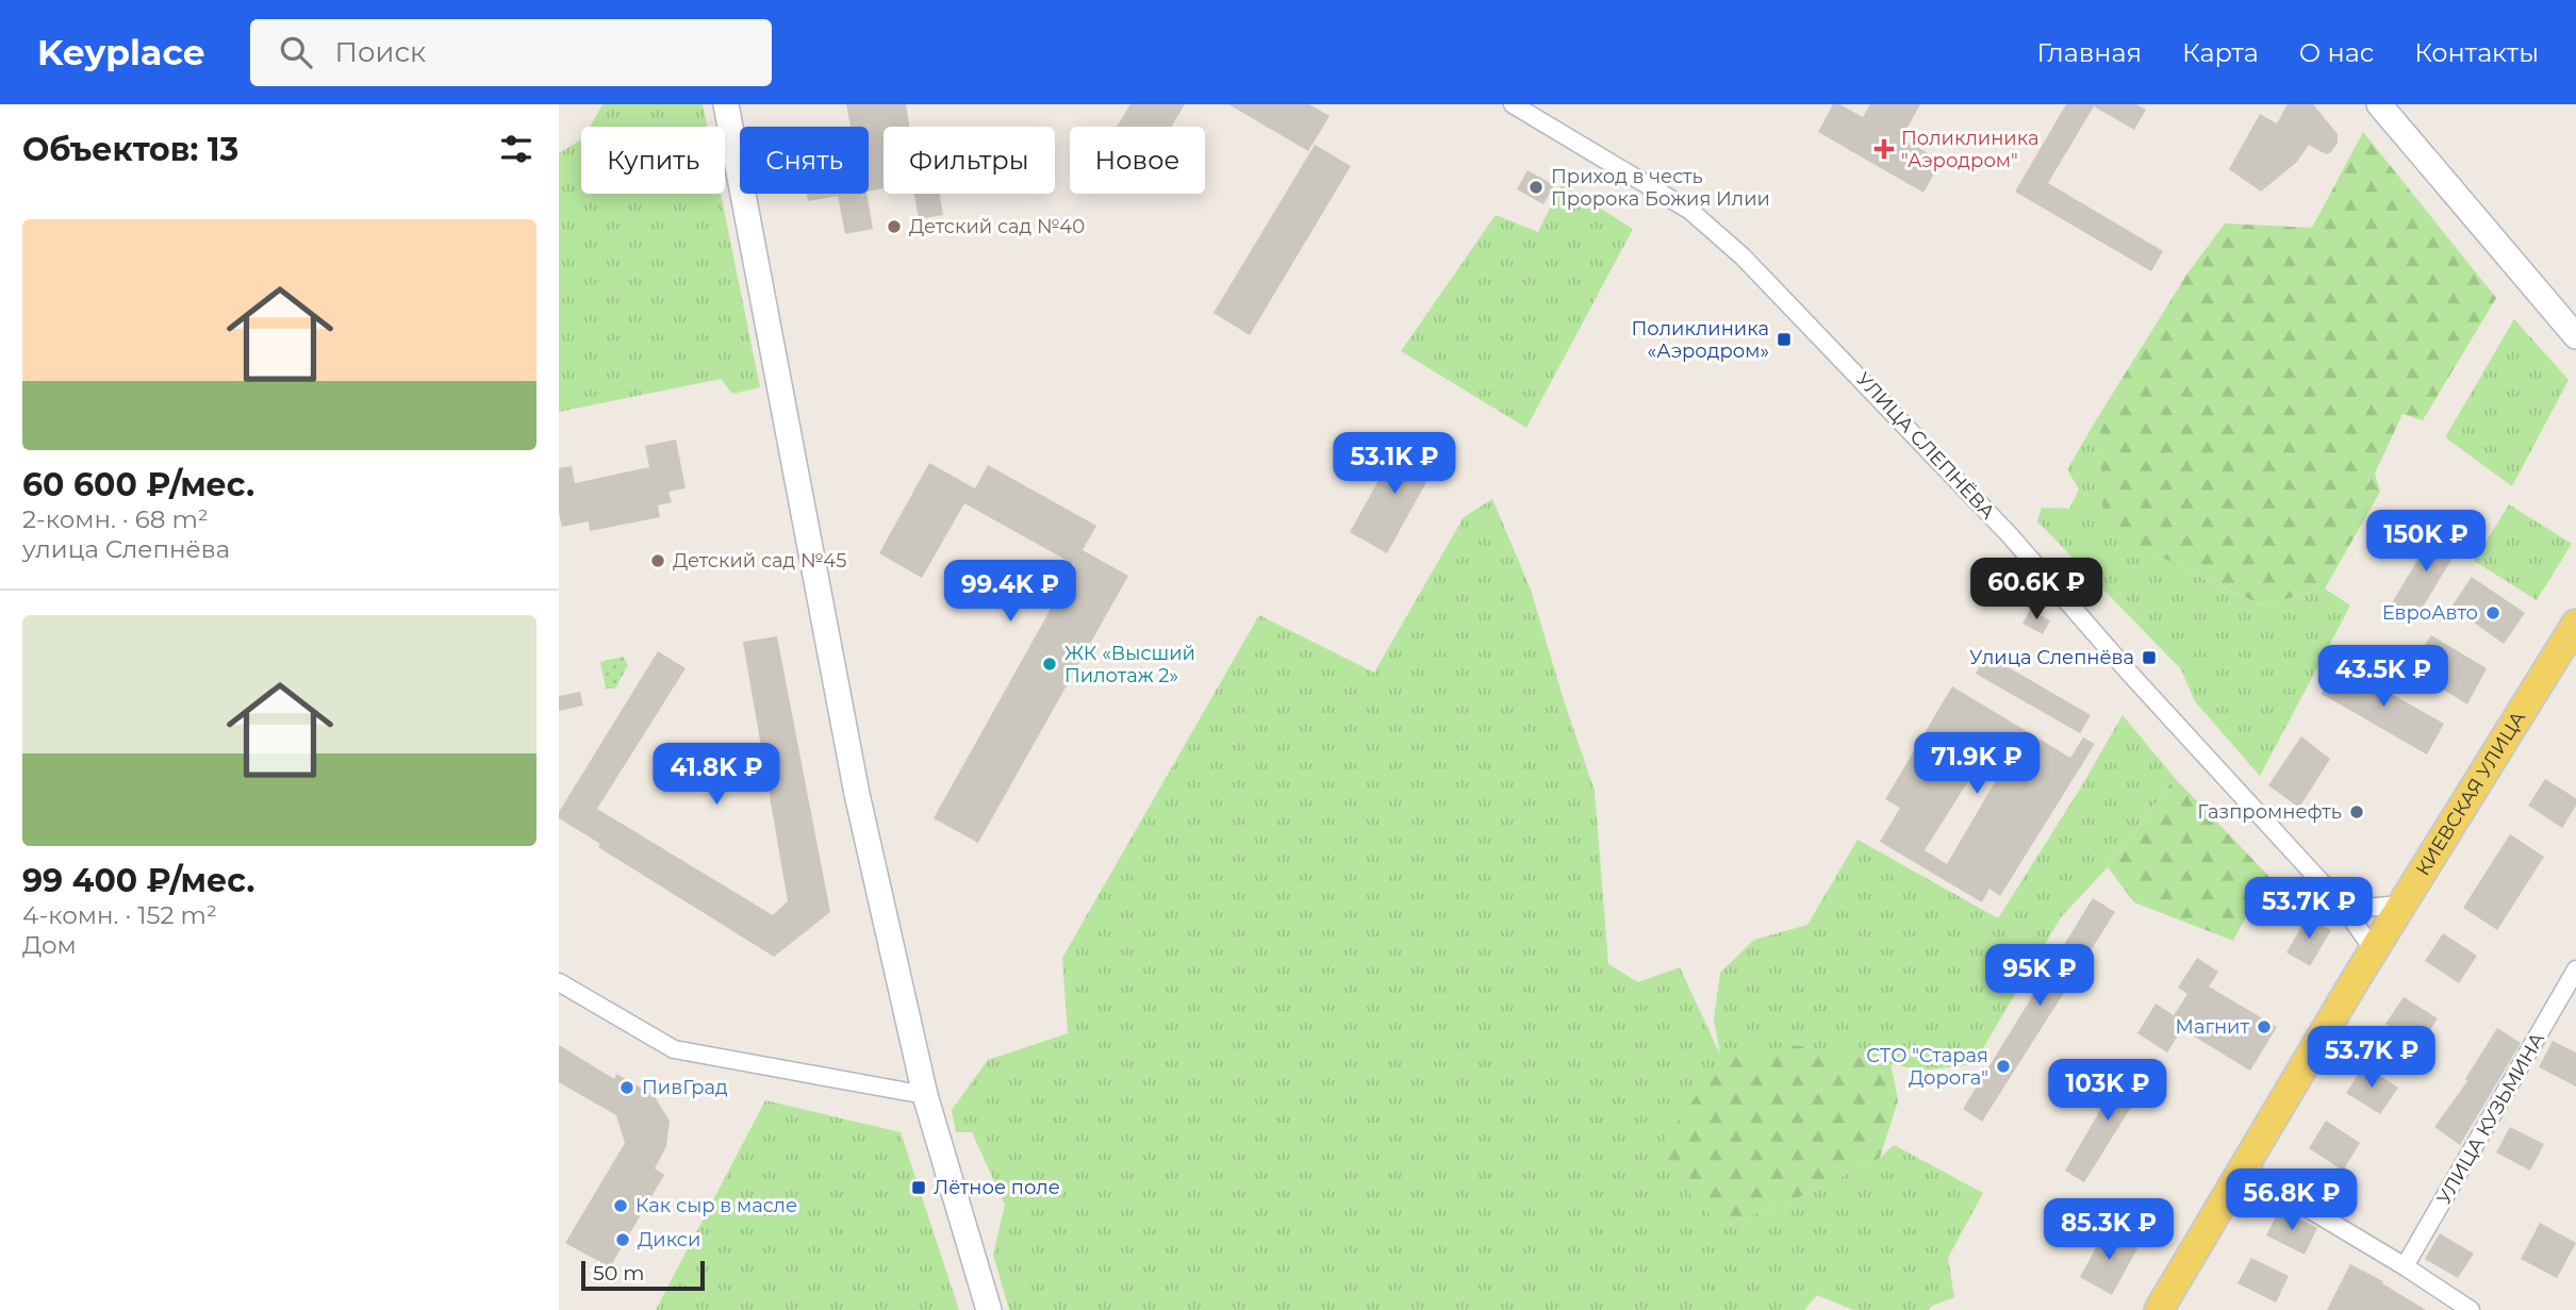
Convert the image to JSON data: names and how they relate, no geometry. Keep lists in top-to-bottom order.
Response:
{
  "streets": {
    "main road": ["КИЕВСКАЯ УЛИЦА"],
    "street": ["УЛИЦА СЛЕПНЁВА", "УЛИЦА КУЗЬМИНА"]
  },
  "crossings": [
    ["УЛИЦА СЛЕПНЁВА", "КИЕВСКАЯ УЛИЦА"]
  ],
  "places": {
    "health": ["Поликлиника \"Аэродром\""],
    "other": [
      "Приход в честь Пророка Божия Илии",
      "Детский сад №40",
      "Детский сад №45",
      "ЕвроАвто",
      "ЖК «Высший Пилотаж 2»",
      "Газпромнефть",
      "Магнит",
      "СТО \"Старая Дорога\"",
      "ПивГрад",
      "Как сыр в масле",
      "Дикси"
    ],
    "transit": ["Поликлиника «Аэродром»", "Улица Слепнёва", "Лётное поле"]
  },
  "scale_bar": "50 m",
  "page": {
    "header": "Keyplace",
    "search": "Поиск",
    "nav": [
      "Главная",
      "Карта",
      "О нас",
      "Контакты"
    ],
    "heading": "Объектов: 13",
    "chip": [
      "Купить",
      "Снять",
      "Фильтры",
      "Новое"
    ],
    "list": [
      {
        "name": "60 600 ₽/мес.",
        "note": "2-комн. · 68 m² · улица Слепнёва"
      },
      {
        "name": "99 400 ₽/мес.",
        "note": "4-комн. · 152 m² · Дом"
      }
    ],
    "price": [
      "53.1K ₽",
      "150K ₽",
      "60.6K ₽",
      "99.4K ₽",
      "43.5K ₽",
      "71.9K ₽",
      "41.8K ₽",
      "53.7K ₽",
      "95K ₽",
      "53.7K ₽",
      "103K ₽",
      "56.8K ₽",
      "85.3K ₽"
    ],
    "scale": "50 m"
  }
}
